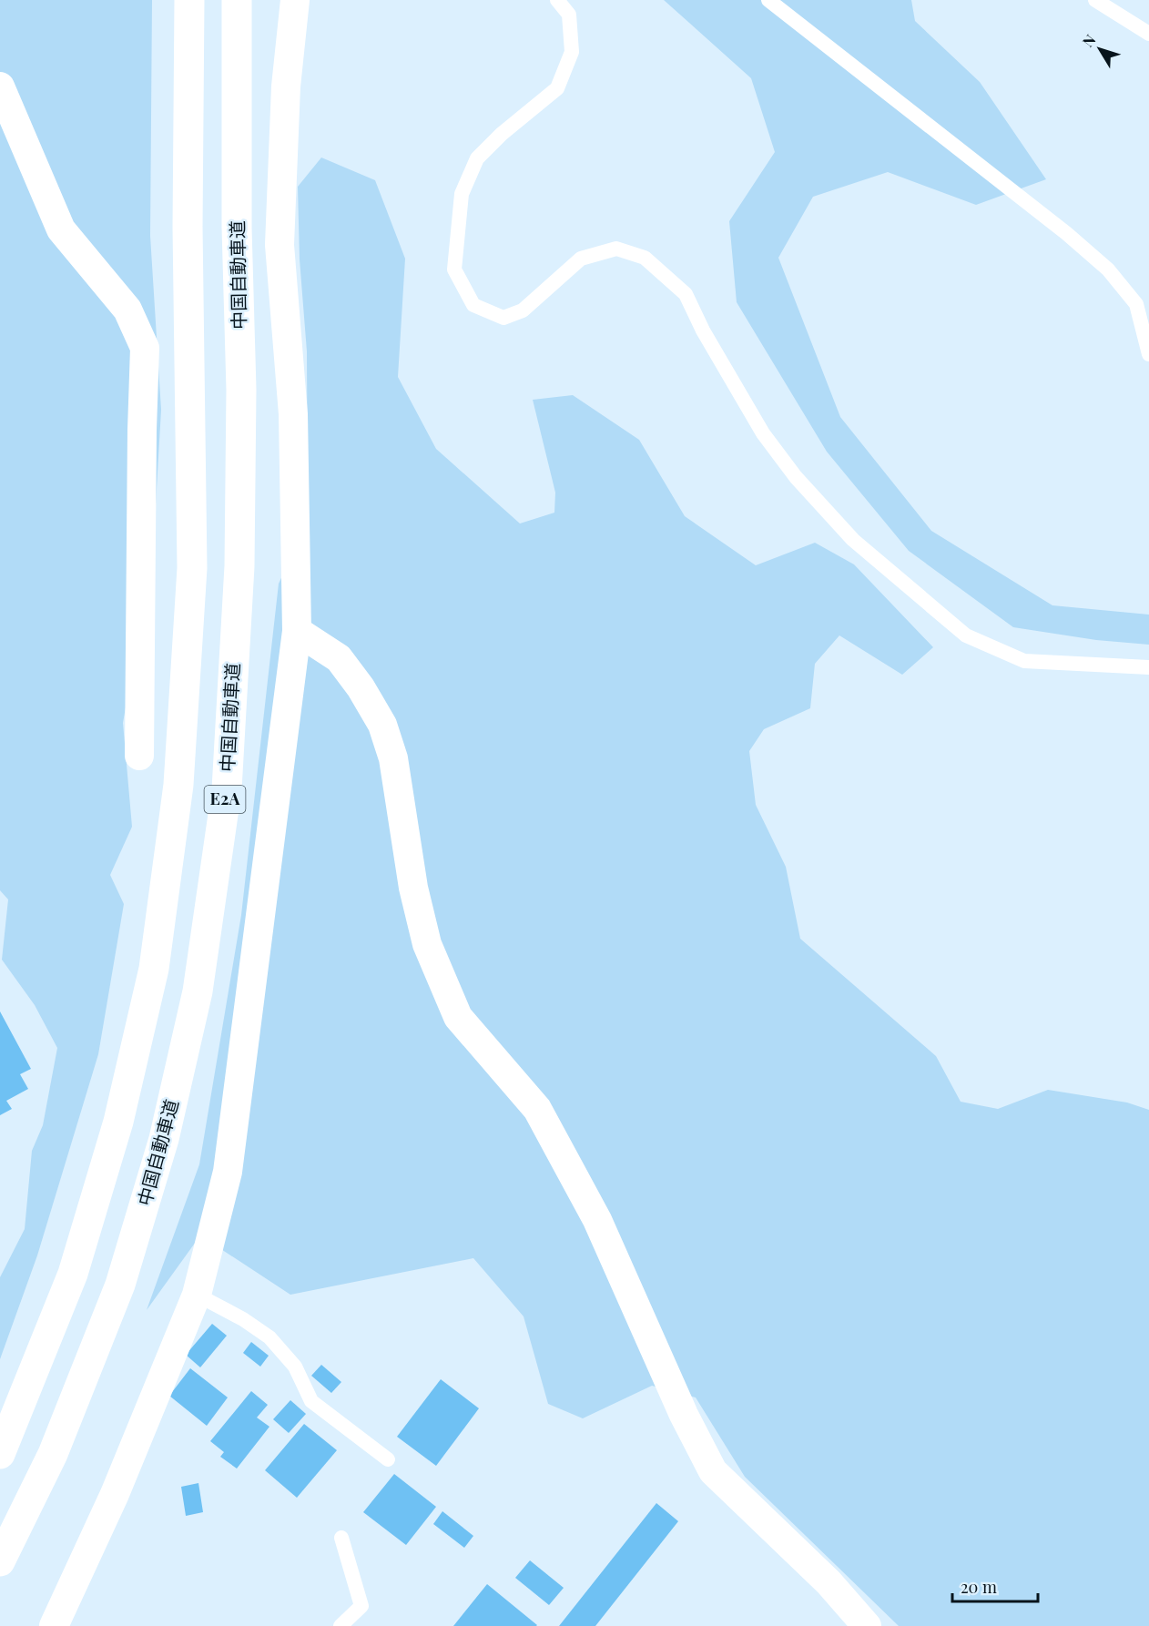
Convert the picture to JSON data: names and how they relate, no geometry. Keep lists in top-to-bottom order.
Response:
{
  "streets": {
    "highway": ["中国自動車道", "E2A"]
  },
  "scale_bar": "20 m",
  "north": "top left"
}
